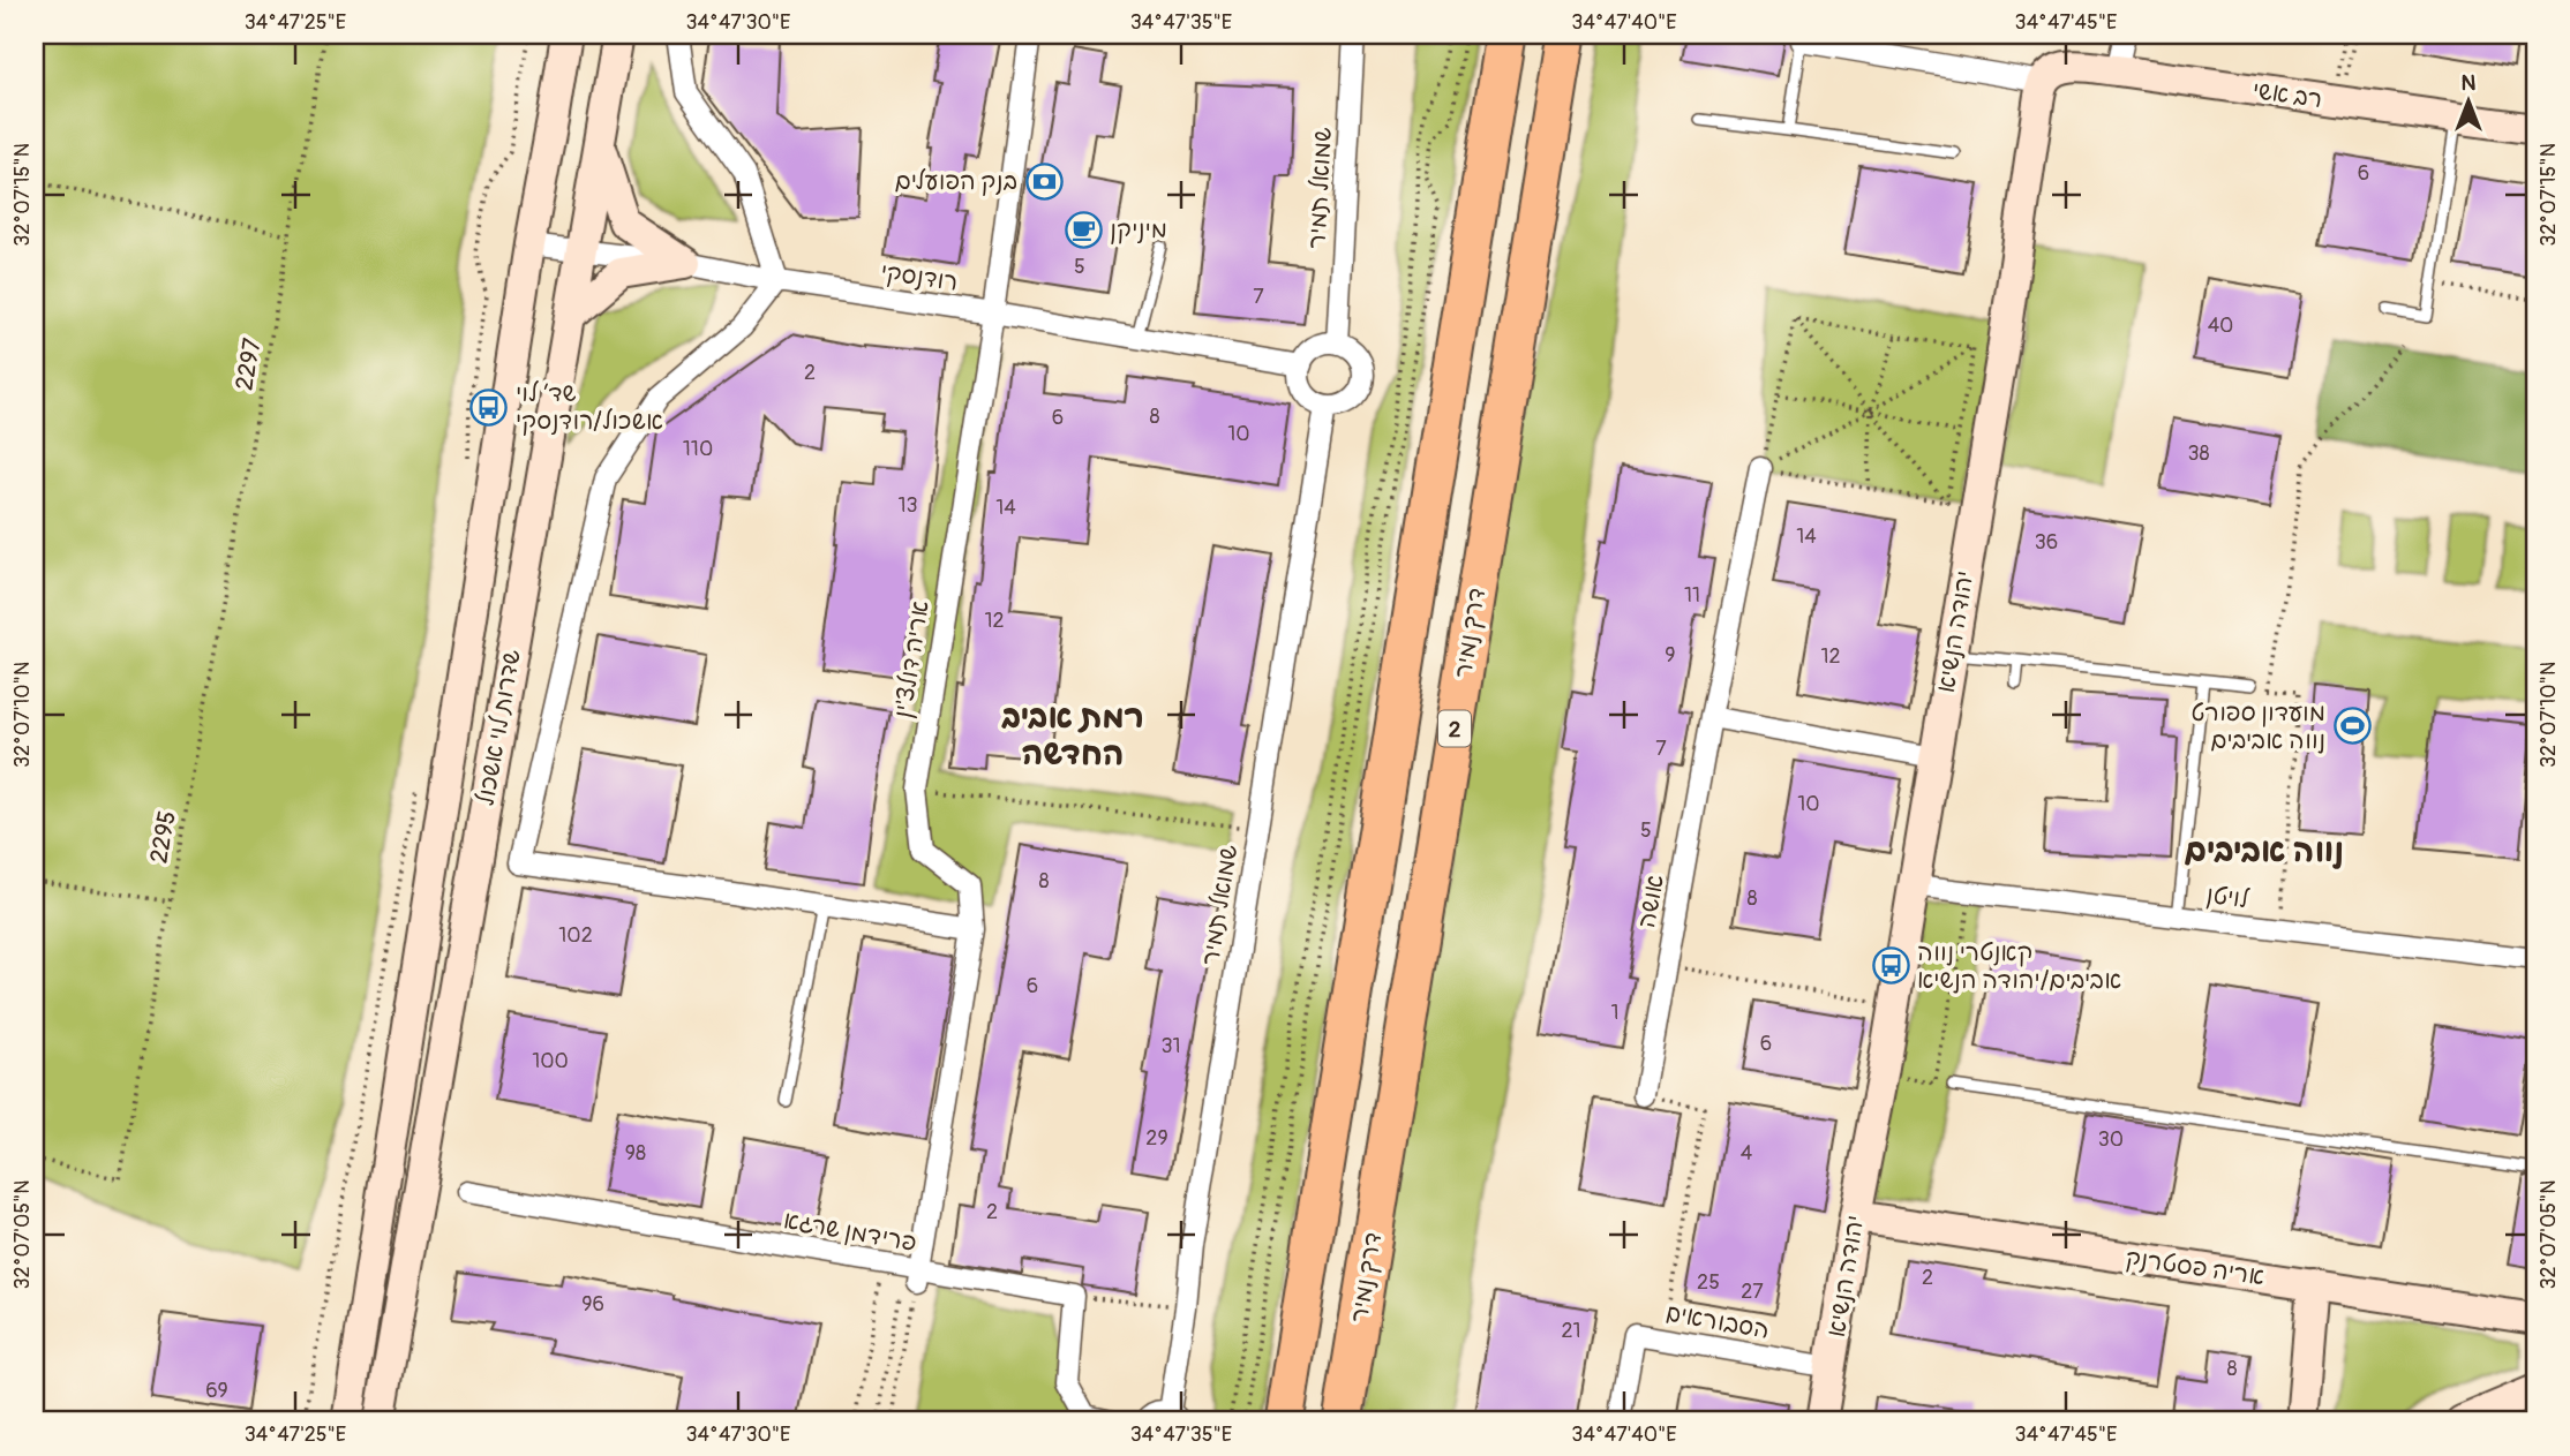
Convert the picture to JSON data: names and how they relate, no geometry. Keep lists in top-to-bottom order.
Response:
{
  "streets": {
    "highway": ["דרך נמיר", "2"],
    "street": [
      "רב אשי",
      "שמואל תמיר",
      "רודנסקי",
      "יהודה הנשיא",
      "אריה דולצ'ין",
      "שדרות לוי אשכול",
      "לויטן",
      "אושה",
      "פרידמן שרגא",
      "אריה פסטרנק",
      "הסבוראים"
    ],
    "path": ["2297", "2295"]
  },
  "crossings": [
    ["רב אשי", "יהודה הנשיא"],
    ["שמואל תמיר", "רודנסקי"],
    ["רודנסקי", "אריה דולצ'ין"],
    ["רודנסקי", "שדרות לוי אשכול"],
    ["2297", "2295"],
    ["יהודה הנשיא", "לויטן"],
    ["יהודה הנשיא", "אריה פסטרנק"],
    ["יהודה הנשיא", "הסבוראים"],
    ["אריה דולצ'ין", "פרידמן שרגא"]
  ],
  "districts": ["רמת אביב החדשה", "נווה אביבים"],
  "places": {
    "bank": ["בנק הפועלים"],
    "cafe": ["מיניקן"],
    "bus stop": ["שד׳ לוי אשכול/רודנסקי", "קאנטרי נווה אביבים/יהודה הנשיא"],
    "sports": ["מועדון ספורט נווה אביבים"]
  },
  "house_numbers": [
    "6",
    "5",
    "7",
    "40",
    "2",
    "8",
    "6",
    "10",
    "110",
    "38",
    "13",
    "14",
    "14",
    "36",
    "11",
    "12",
    "9",
    "12",
    "7",
    "10",
    "5",
    "8",
    "8",
    "102",
    "6",
    "1",
    "6",
    "31",
    "100",
    "29",
    "30",
    "98",
    "4",
    "2",
    "2",
    "25",
    "27",
    "96",
    "21",
    "8",
    "69"
  ],
  "north": "top",
  "coordinates": [
    "34°47'25\"E",
    "34°47'30\"E",
    "34°47'35\"E",
    "34°47'40\"E",
    "34°47'45\"E",
    "32°07'15\"N",
    "32°07'10\"N",
    "32°07'05\"N"
  ]
}
